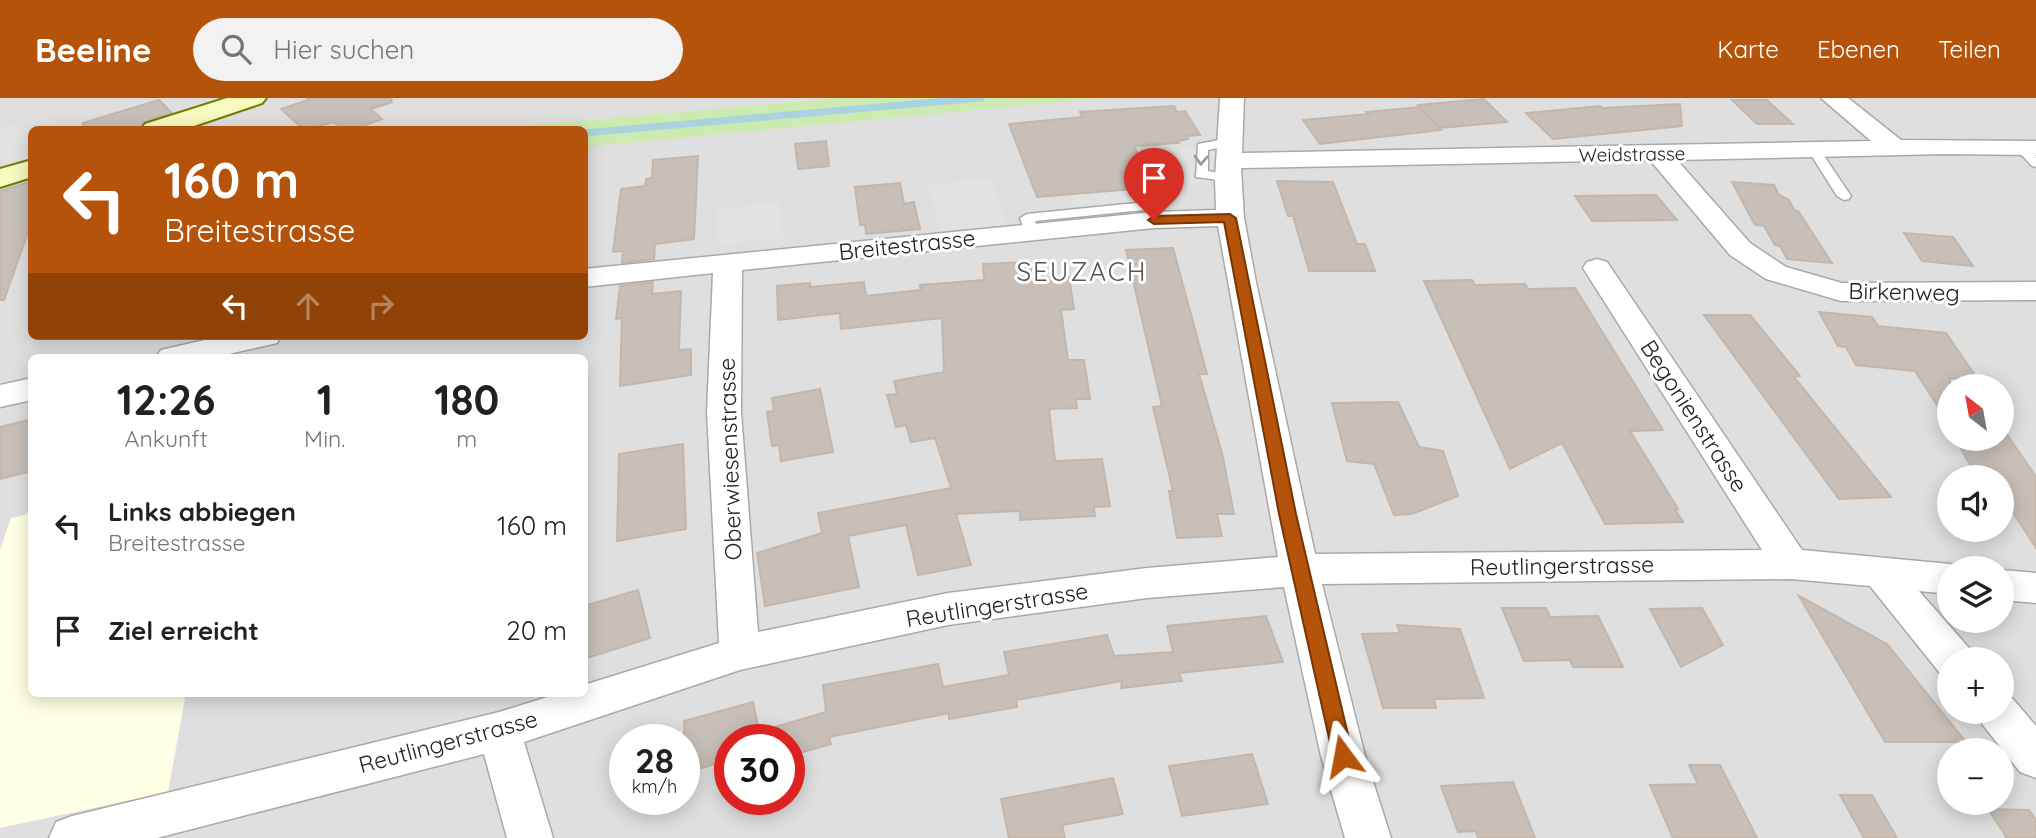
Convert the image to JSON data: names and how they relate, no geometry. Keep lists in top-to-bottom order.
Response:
{
  "streets": {
    "street": [
      "Weidstrasse",
      "Breitestrasse",
      "Birkenweg",
      "Begonienstrasse",
      "Oberwiesenstrasse",
      "Reutlingerstrasse"
    ]
  },
  "crossings": [
    ["Weidstrasse", "Birkenweg"],
    ["Breitestrasse", "Oberwiesenstrasse"],
    ["Begonienstrasse", "Reutlingerstrasse"],
    ["Oberwiesenstrasse", "Reutlingerstrasse"]
  ],
  "districts": ["SEUZACH"],
  "north": "top left",
  "page": {
    "header": "Beeline",
    "search": "Hier suchen",
    "nav": ["Karte", "Ebenen", "Teilen"],
    "turn": ["160 m", "Breitestrasse"],
    "eta": [
      "12:26",
      "Ankunft",
      "1",
      "Min.",
      "180",
      "m"
    ],
    "map_buttons": ["+", "−"],
    "list": [
      {
        "name": "Links abbiegen",
        "note": "Breitestrasse",
        "value": "160 m"
      },
      {
        "name": "Ziel erreicht",
        "value": "20 m"
      }
    ],
    "speed": "28 km/h",
    "limit": "30"
  }
}
